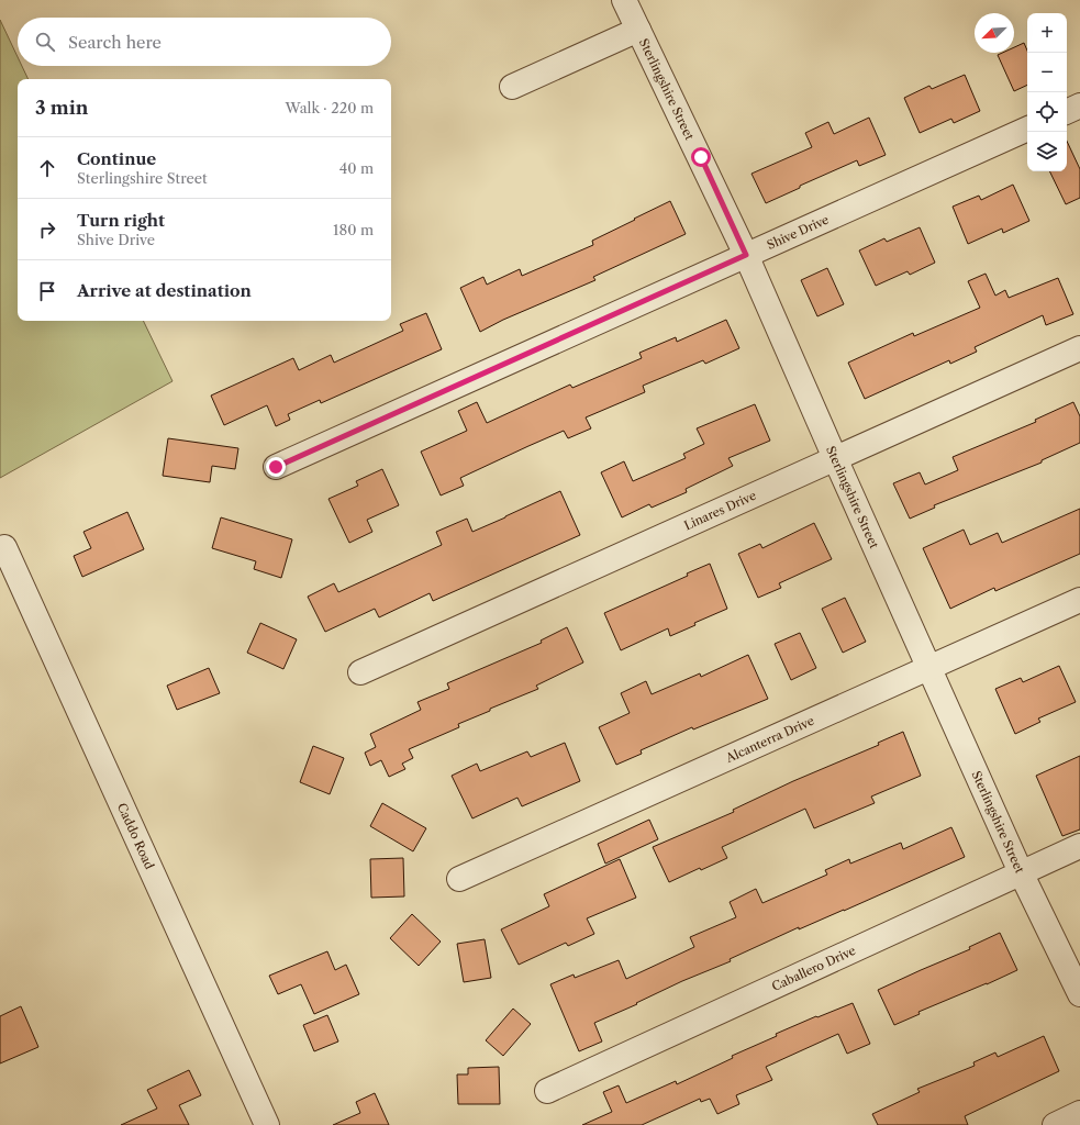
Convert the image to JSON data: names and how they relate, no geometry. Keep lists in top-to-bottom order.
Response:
{
  "streets": {
    "street": [
      "Sterlingshire Street",
      "Shive Drive",
      "Linares Drive",
      "Alcanterra Drive",
      "Caddo Road",
      "Caballero Drive"
    ]
  },
  "crossings": [
    ["Sterlingshire Street", "Shive Drive"],
    ["Sterlingshire Street", "Linares Drive"],
    ["Sterlingshire Street", "Alcanterra Drive"],
    ["Sterlingshire Street", "Caballero Drive"]
  ],
  "north": "bottom left",
  "page": {
    "map_buttons": ["+", "−"],
    "search": "Search here",
    "heading": ["3 min", "Walk · 220 m"],
    "list": [
      ["Continue", "Sterlingshire Street", "40 m"],
      ["Turn right", "Shive Drive", "180 m"],
      "Arrive at destination"
    ]
  }
}
